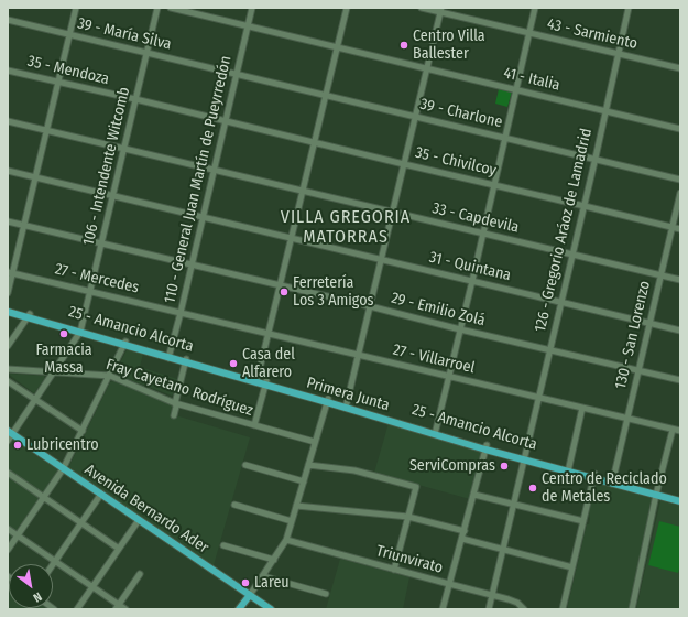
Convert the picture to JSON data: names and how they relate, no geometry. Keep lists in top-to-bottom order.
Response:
{
  "streets": {
    "main road": ["Primera Junta", "Avenida Bernardo Ader"],
    "street": [
      "39 - María Silva",
      "43 - Sarmiento",
      "35 - Mendoza",
      "41 - Italia",
      "39 - Charlone",
      "35 - Chivilcoy",
      "106 - Intendente Witcomb",
      "110 - General Juan Martín de Pueyrredón",
      "33 - Capdevila",
      "126 - Gregorio Aráoz de Lamadrid",
      "31 - Quintana",
      "27 - Mercedes",
      "29 - Emilio Zolá",
      "130 - San Lorenzo",
      "27 - Villarroel",
      "Fray Cayetano Rodríguez",
      "Triunvirato"
    ]
  },
  "crossings": [
    ["39 - María Silva", "39 - Charlone"],
    ["39 - María Silva", "106 - Intendente Witcomb"],
    ["39 - María Silva", "110 - General Juan Martín de Pueyrredón"],
    ["43 - Sarmiento", "126 - Gregorio Aráoz de Lamadrid"],
    ["35 - Mendoza", "35 - Chivilcoy"],
    ["35 - Mendoza", "106 - Intendente Witcomb"],
    ["35 - Mendoza", "110 - General Juan Martín de Pueyrredón"],
    ["41 - Italia", "110 - General Juan Martín de Pueyrredón"],
    ["41 - Italia", "126 - Gregorio Aráoz de Lamadrid"],
    ["39 - Charlone", "110 - General Juan Martín de Pueyrredón"],
    ["39 - Charlone", "126 - Gregorio Aráoz de Lamadrid"],
    ["35 - Chivilcoy", "110 - General Juan Martín de Pueyrredón"],
    ["35 - Chivilcoy", "126 - Gregorio Aráoz de Lamadrid"],
    ["35 - Chivilcoy", "130 - San Lorenzo"],
    ["106 - Intendente Witcomb", "33 - Capdevila"],
    ["106 - Intendente Witcomb", "31 - Quintana"],
    ["106 - Intendente Witcomb", "27 - Mercedes"],
    ["106 - Intendente Witcomb", "29 - Emilio Zolá"],
    ["106 - Intendente Witcomb", "Fray Cayetano Rodríguez"],
    ["106 - Intendente Witcomb", "Primera Junta"],
    ["106 - Intendente Witcomb", "Avenida Bernardo Ader"],
    ["110 - General Juan Martín de Pueyrredón", "33 - Capdevila"],
    ["110 - General Juan Martín de Pueyrredón", "31 - Quintana"],
    ["110 - General Juan Martín de Pueyrredón", "27 - Mercedes"],
    ["110 - General Juan Martín de Pueyrredón", "29 - Emilio Zolá"],
    ["110 - General Juan Martín de Pueyrredón", "27 - Villarroel"],
    ["110 - General Juan Martín de Pueyrredón", "Primera Junta"],
    ["33 - Capdevila", "126 - Gregorio Aráoz de Lamadrid"],
    ["33 - Capdevila", "130 - San Lorenzo"],
    ["126 - Gregorio Aráoz de Lamadrid", "31 - Quintana"],
    ["126 - Gregorio Aráoz de Lamadrid", "29 - Emilio Zolá"],
    ["126 - Gregorio Aráoz de Lamadrid", "27 - Villarroel"],
    ["126 - Gregorio Aráoz de Lamadrid", "Primera Junta"],
    ["126 - Gregorio Aráoz de Lamadrid", "Triunvirato"],
    ["31 - Quintana", "130 - San Lorenzo"],
    ["27 - Mercedes", "27 - Villarroel"],
    ["29 - Emilio Zolá", "130 - San Lorenzo"],
    ["130 - San Lorenzo", "27 - Villarroel"],
    ["130 - San Lorenzo", "Primera Junta"]
  ],
  "districts": ["VILLA GREGORIA MATORRAS"],
  "places": [
    "Centro Villa Ballester",
    "Ferretería Los 3 Amigos",
    "Farmacia Massa",
    "Casa del Alfarero",
    "Lubricentro",
    "ServiCompras",
    "Centro de Reciclado de Metales",
    "Lareu"
  ],
  "north": "bottom right"
}
